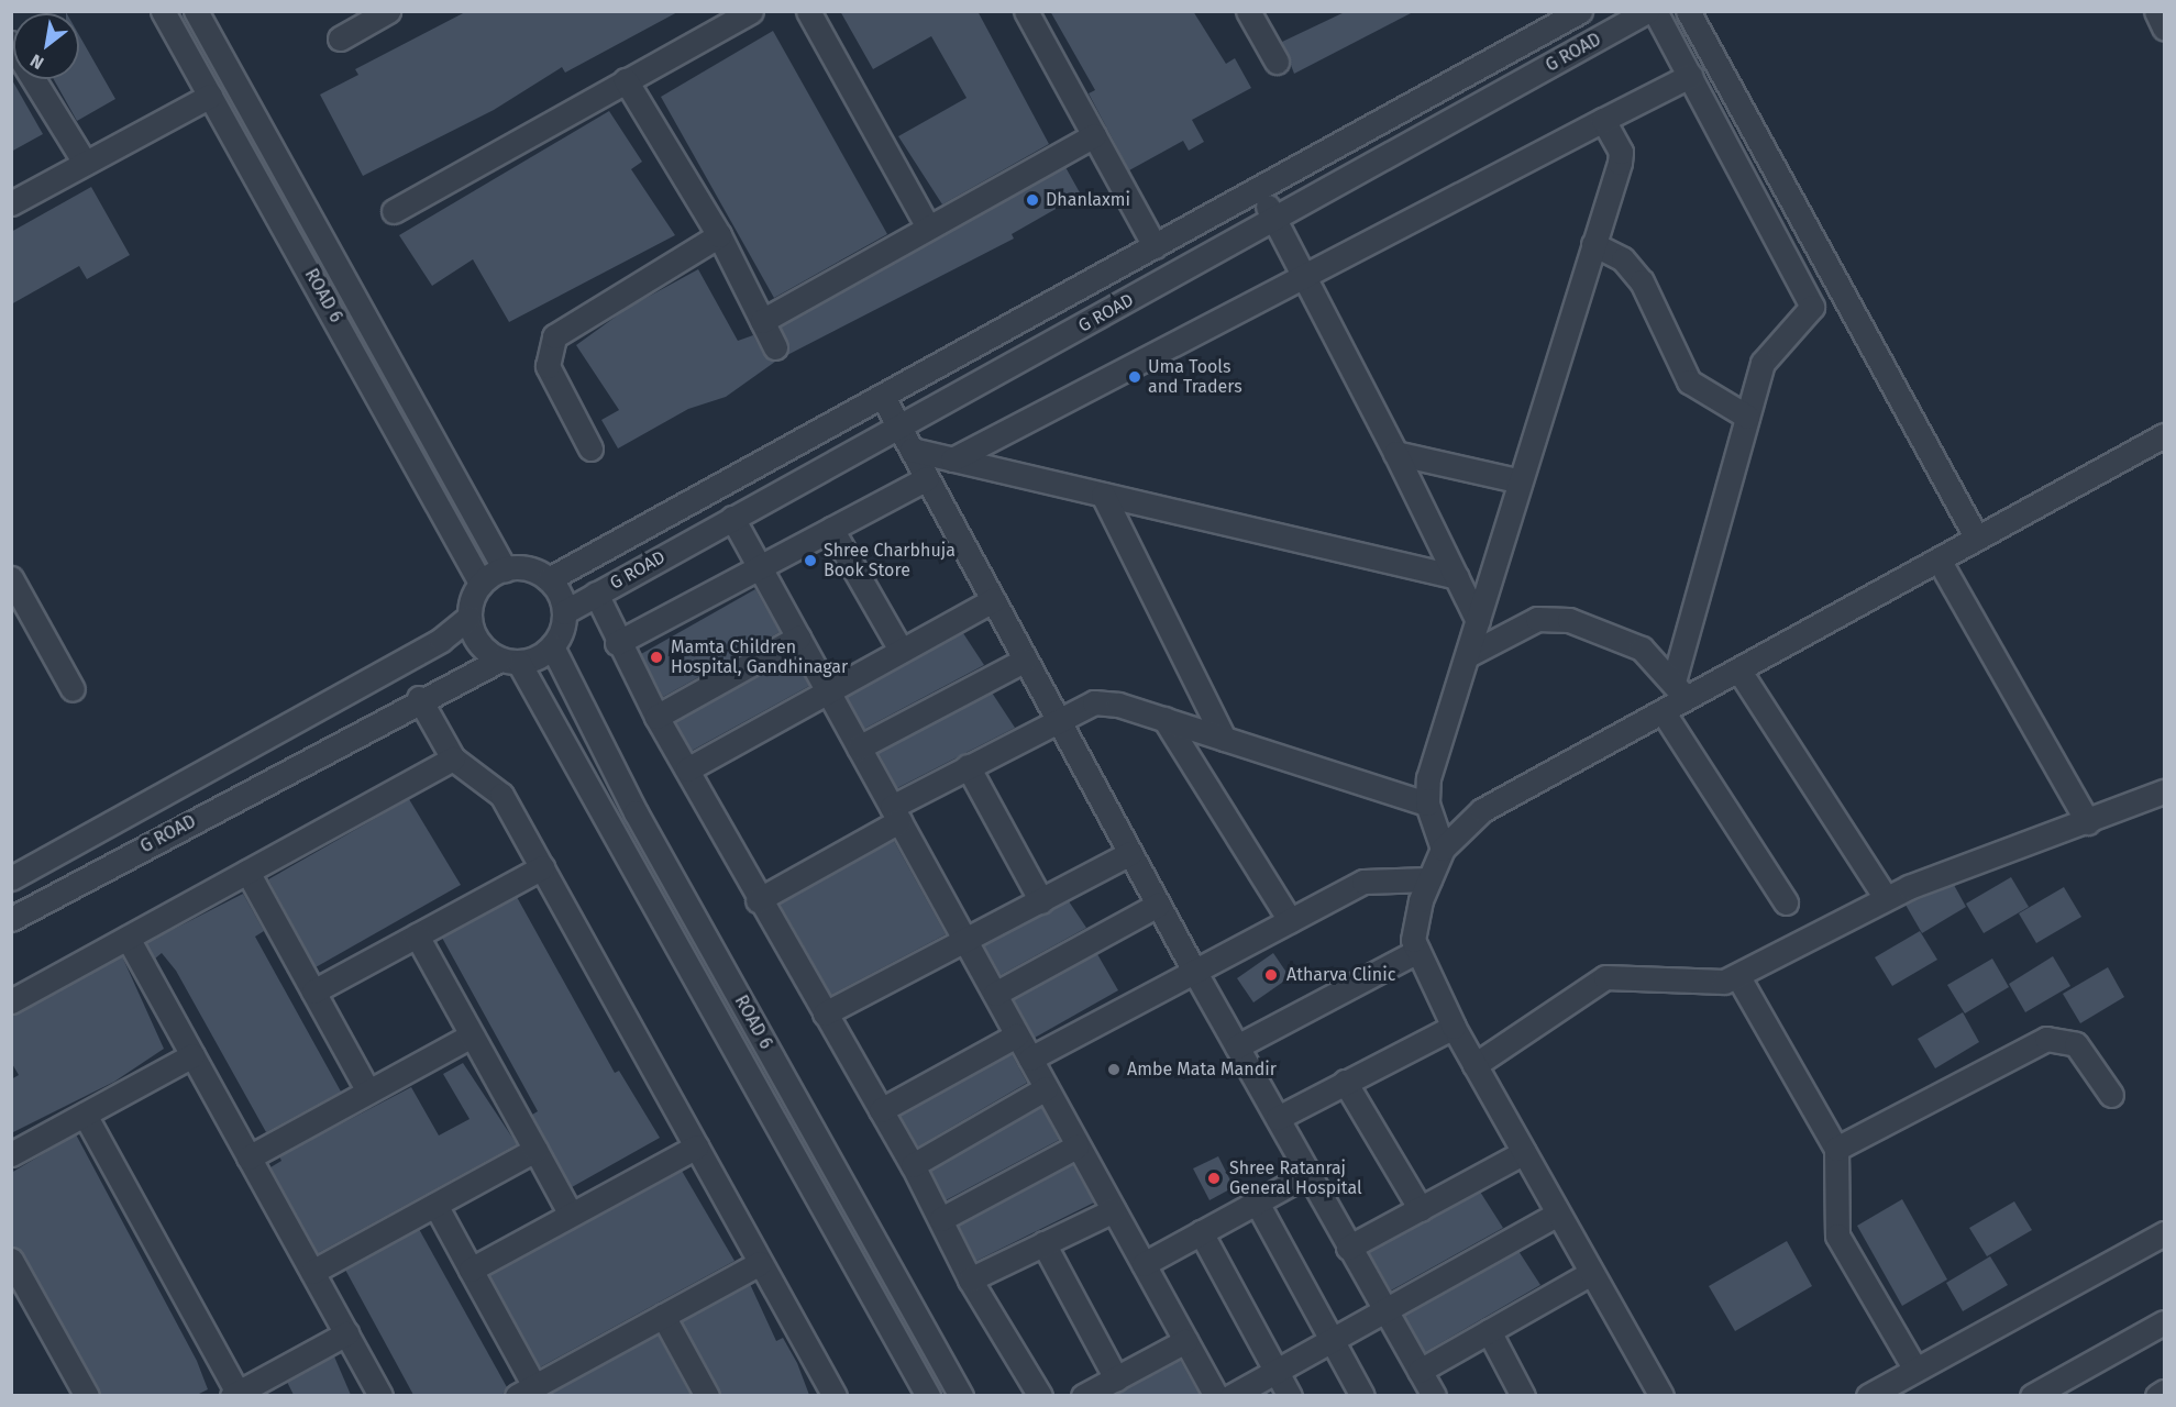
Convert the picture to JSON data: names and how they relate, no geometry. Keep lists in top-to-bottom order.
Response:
{
  "streets": {
    "street": ["G ROAD", "ROAD 6"]
  },
  "crossings": [
    ["G ROAD", "ROAD 6"]
  ],
  "places": [
    "Dhanlaxmi",
    "Uma Tools and Traders",
    "Shree Charbhuja Book Store",
    "Mamta Children Hospital, Gandhinagar",
    "Atharva Clinic",
    "Ambe Mata Mandir",
    "Shree Ratanraj General Hospital"
  ],
  "north": "bottom left"
}
